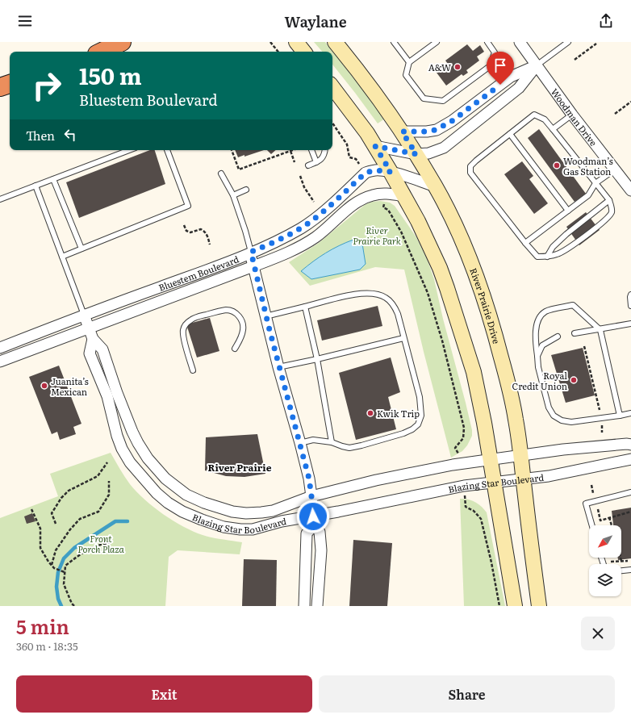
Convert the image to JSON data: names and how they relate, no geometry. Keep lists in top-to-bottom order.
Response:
{
  "streets": {
    "main road": ["River Prairie Drive"],
    "street": ["Woodman Drive", "Bluestem Boulevard", "Blazing Star Boulevard"]
  },
  "crossings": [
    ["Bluestem Boulevard", "River Prairie Drive"],
    ["Bluestem Boulevard", "Blazing Star Boulevard"],
    ["River Prairie Drive", "Blazing Star Boulevard"]
  ],
  "districts": ["River Prairie"],
  "parks": ["River Prairie Park", "Front Porch Plaza"],
  "places": [
    "A&W",
    "Woodman’s Gas Station",
    "Royal Credit Union",
    "Juanita’s Mexican",
    "Kwik Trip"
  ],
  "north": "bottom left",
  "page": {
    "header": "Waylane",
    "turn": ["150 m", "Bluestem Boulevard"],
    "then": "Then",
    "heading": ["5 min", "360 m · 18:35"],
    "buttons": ["Exit", "Share"]
  }
}
